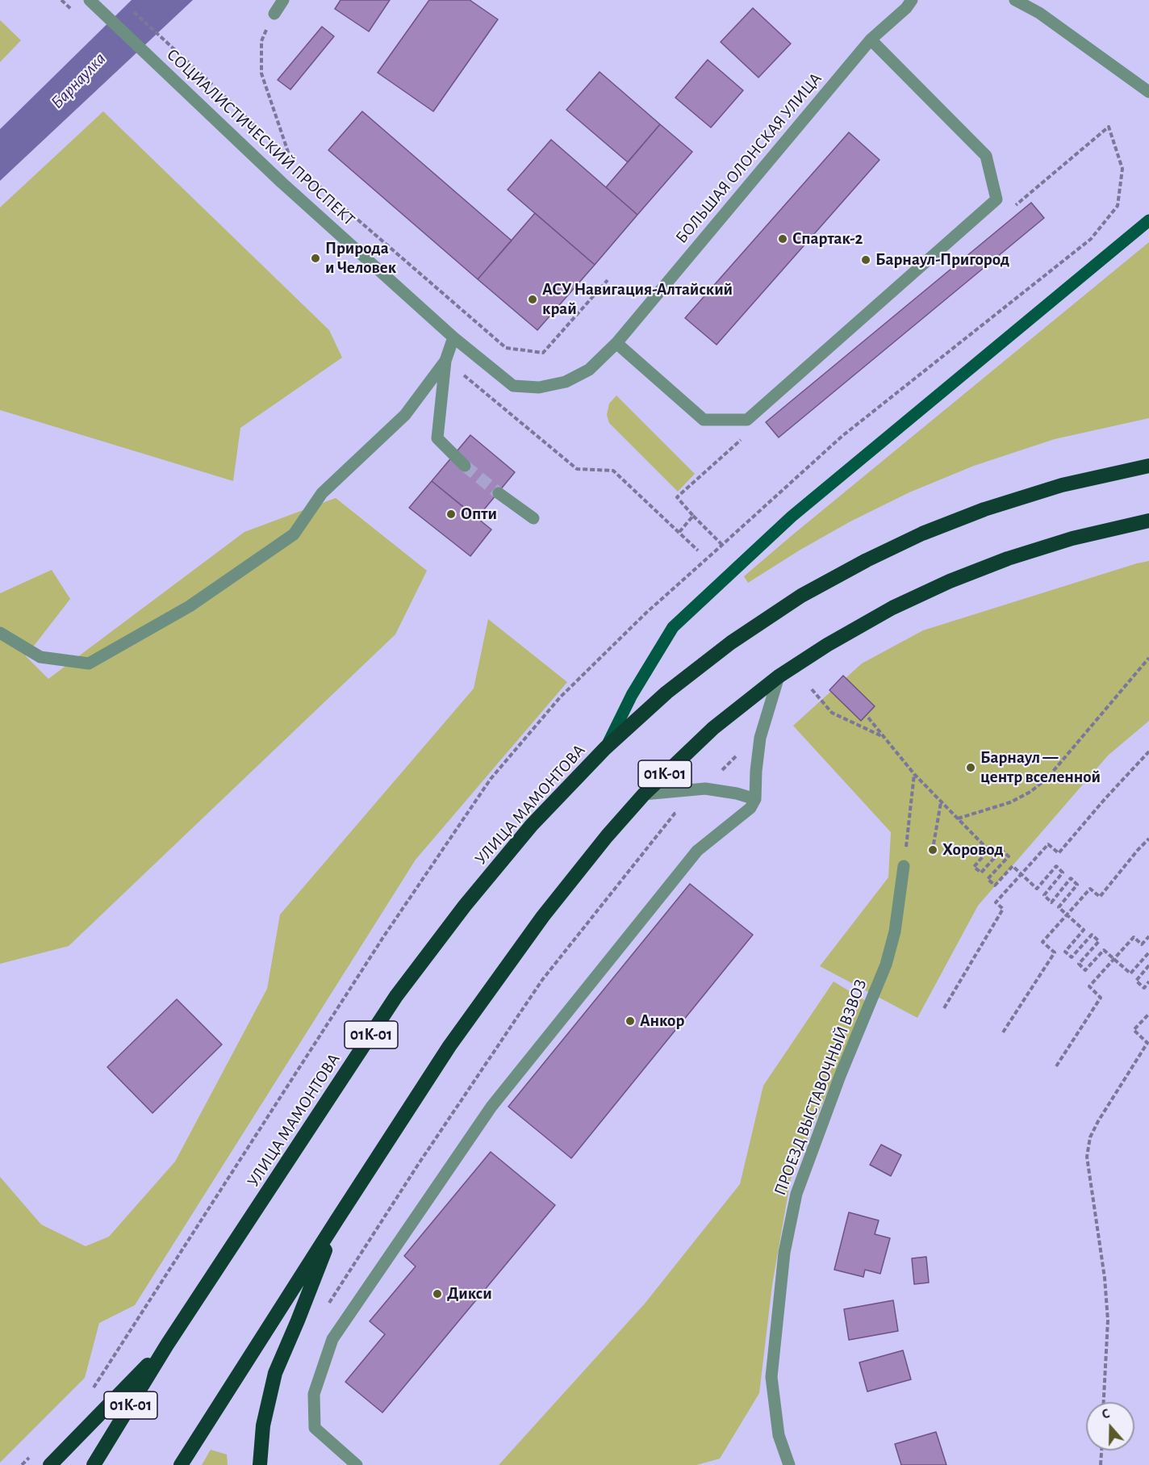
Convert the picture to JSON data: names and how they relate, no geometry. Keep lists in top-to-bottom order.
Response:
{
  "streets": {
    "highway": ["01К-01", "УЛИЦА МАМОНТОВА"],
    "street": ["СОЦИАЛИСТИЧЕСКИЙ ПРОСПЕКТ", "БОЛЬШАЯ ОЛОНСКАЯ УЛИЦА", "ПРОЕЗД ВЫСТАВОЧНЫЙ ВЗВОЗ"]
  },
  "crossings": [
    ["СОЦИАЛИСТИЧЕСКИЙ ПРОСПЕКТ", "БОЛЬШАЯ ОЛОНСКАЯ УЛИЦА"],
    ["01К-01", "УЛИЦА МАМОНТОВА"]
  ],
  "water": ["Барнаулка"],
  "places": [
    "Спартак-2",
    "Природа и Человек",
    "Барнаул-Пригород",
    "АСУ Навигация-Алтайский край",
    "Опти",
    "Барнаул — центр вселенной",
    "Хоровод",
    "Анкор",
    "Дикси"
  ],
  "north": "top"
}
